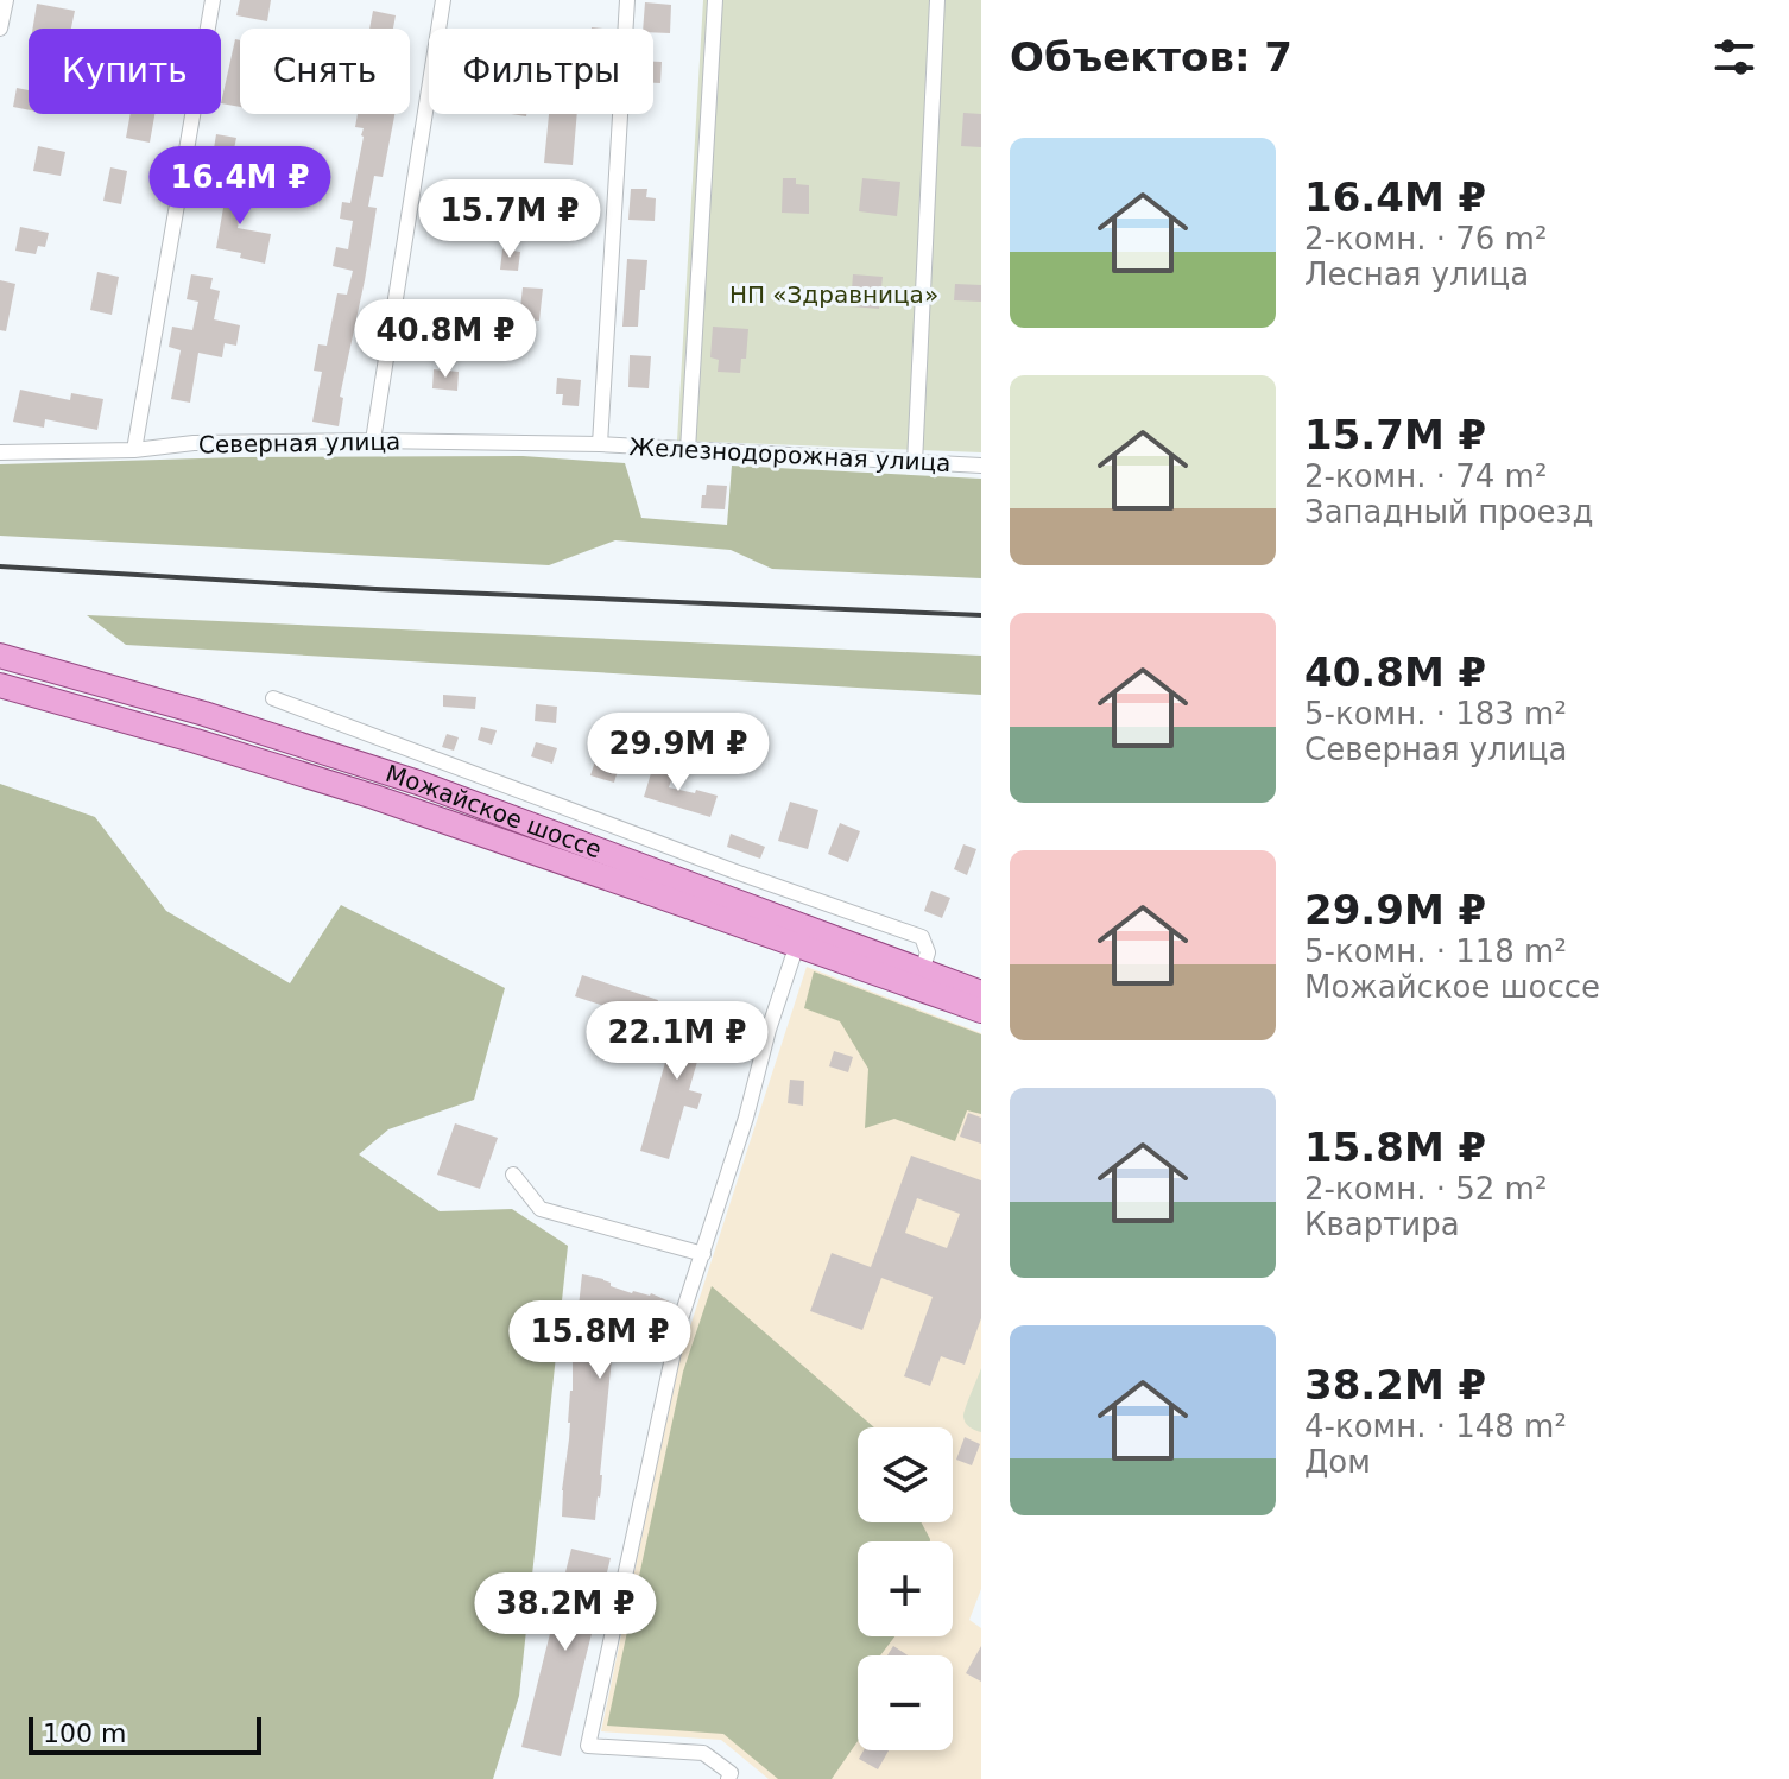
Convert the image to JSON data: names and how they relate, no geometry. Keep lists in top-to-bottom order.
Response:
{
  "streets": {
    "main road": ["Можайское шоссе"],
    "street": ["Северная улица", "Железнодорожная улица"]
  },
  "crossings": [
    ["Северная улица", "Железнодорожная улица"]
  ],
  "parks": ["НП «Здравница»"],
  "scale_bar": "100 m",
  "page": {
    "heading": "Объектов: 7",
    "chip": ["Купить", "Снять", "Фильтры"],
    "list": [
      {
        "name": "16.4M ₽",
        "note": "2-комн. · 76 m² · Лесная улица"
      },
      {
        "name": "15.7M ₽",
        "note": "2-комн. · 74 m² · Западный проезд"
      },
      {
        "name": "40.8M ₽",
        "note": "5-комн. · 183 m² · Северная улица"
      },
      {
        "name": "29.9M ₽",
        "note": "5-комн. · 118 m² · Можайское шоссе"
      },
      {
        "name": "15.8M ₽",
        "note": "2-комн. · 52 m² · Квартира"
      },
      {
        "name": "38.2M ₽",
        "note": "4-комн. · 148 m² · Дом"
      }
    ],
    "price": [
      "16.4M ₽",
      "15.7M ₽",
      "40.8M ₽",
      "29.9M ₽",
      "22.1M ₽",
      "15.8M ₽",
      "38.2M ₽"
    ],
    "map_buttons": ["+", "−"],
    "scale": "100 m"
  }
}
